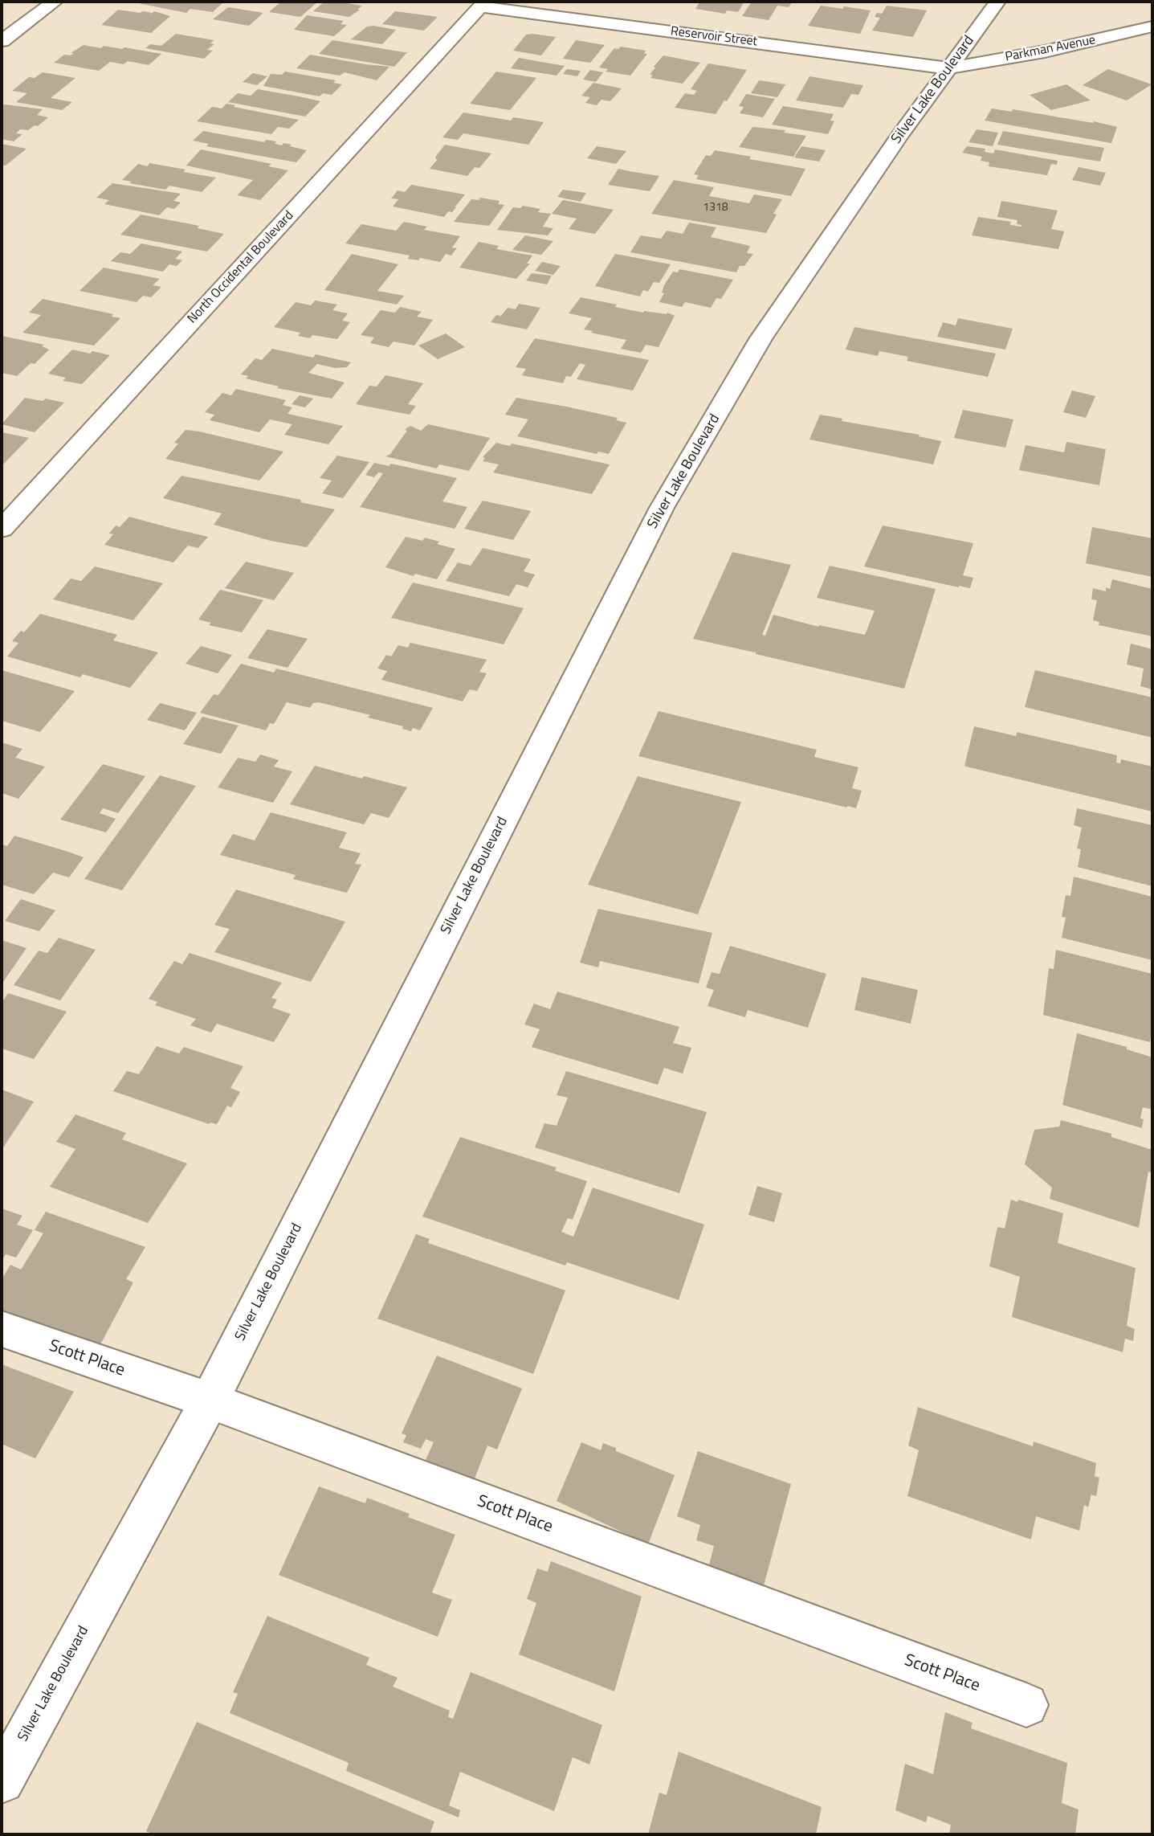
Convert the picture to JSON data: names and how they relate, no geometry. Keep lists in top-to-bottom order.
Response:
{
  "streets": {
    "main road": [
      "Reservoir Street",
      "Parkman Avenue",
      "Silver Lake Boulevard",
      "North Occidental Boulevard",
      "Scott Place"
    ]
  },
  "crossings": [
    ["Reservoir Street", "Parkman Avenue"],
    ["Reservoir Street", "Silver Lake Boulevard"],
    ["Reservoir Street", "North Occidental Boulevard"],
    ["Parkman Avenue", "Silver Lake Boulevard"],
    ["Silver Lake Boulevard", "Scott Place"]
  ],
  "house_numbers": ["1318"]
}
